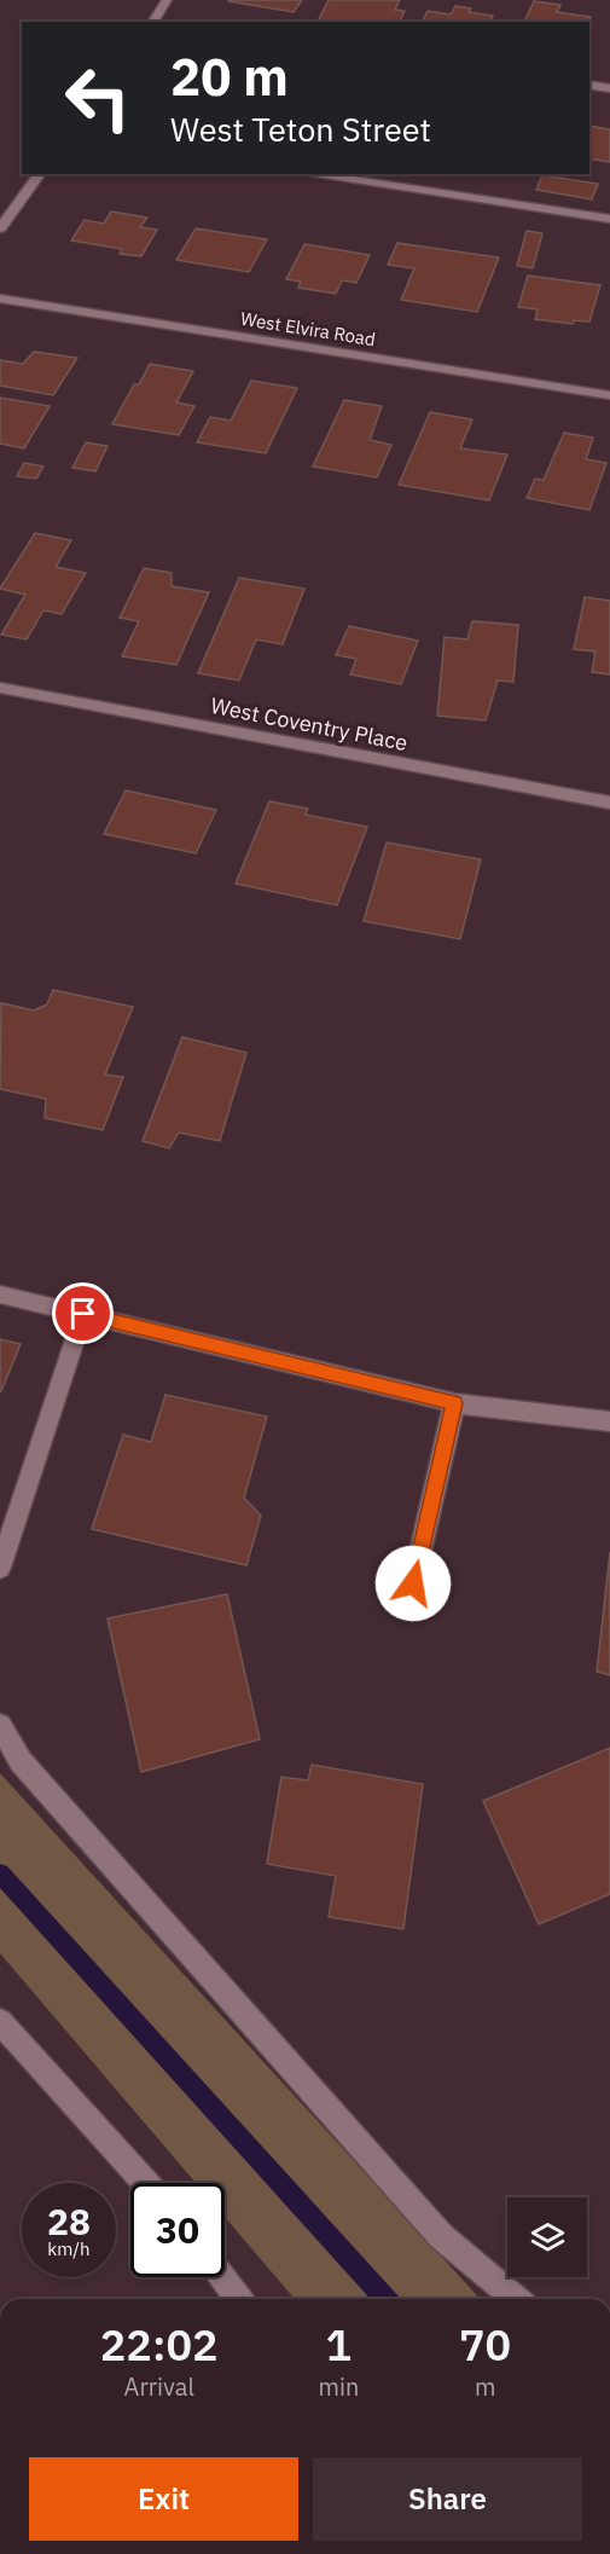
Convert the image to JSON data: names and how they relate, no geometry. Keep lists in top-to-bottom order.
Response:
{
  "streets": {
    "street": ["West Elvira Road", "West Coventry Place"]
  },
  "page": {
    "turn": ["20 m", "West Teton Street"],
    "speed": "28 km/h",
    "limit": "30",
    "eta": [
      "22:02",
      "Arrival",
      "1",
      "min",
      "70",
      "m"
    ],
    "buttons": ["Exit", "Share"]
  }
}
